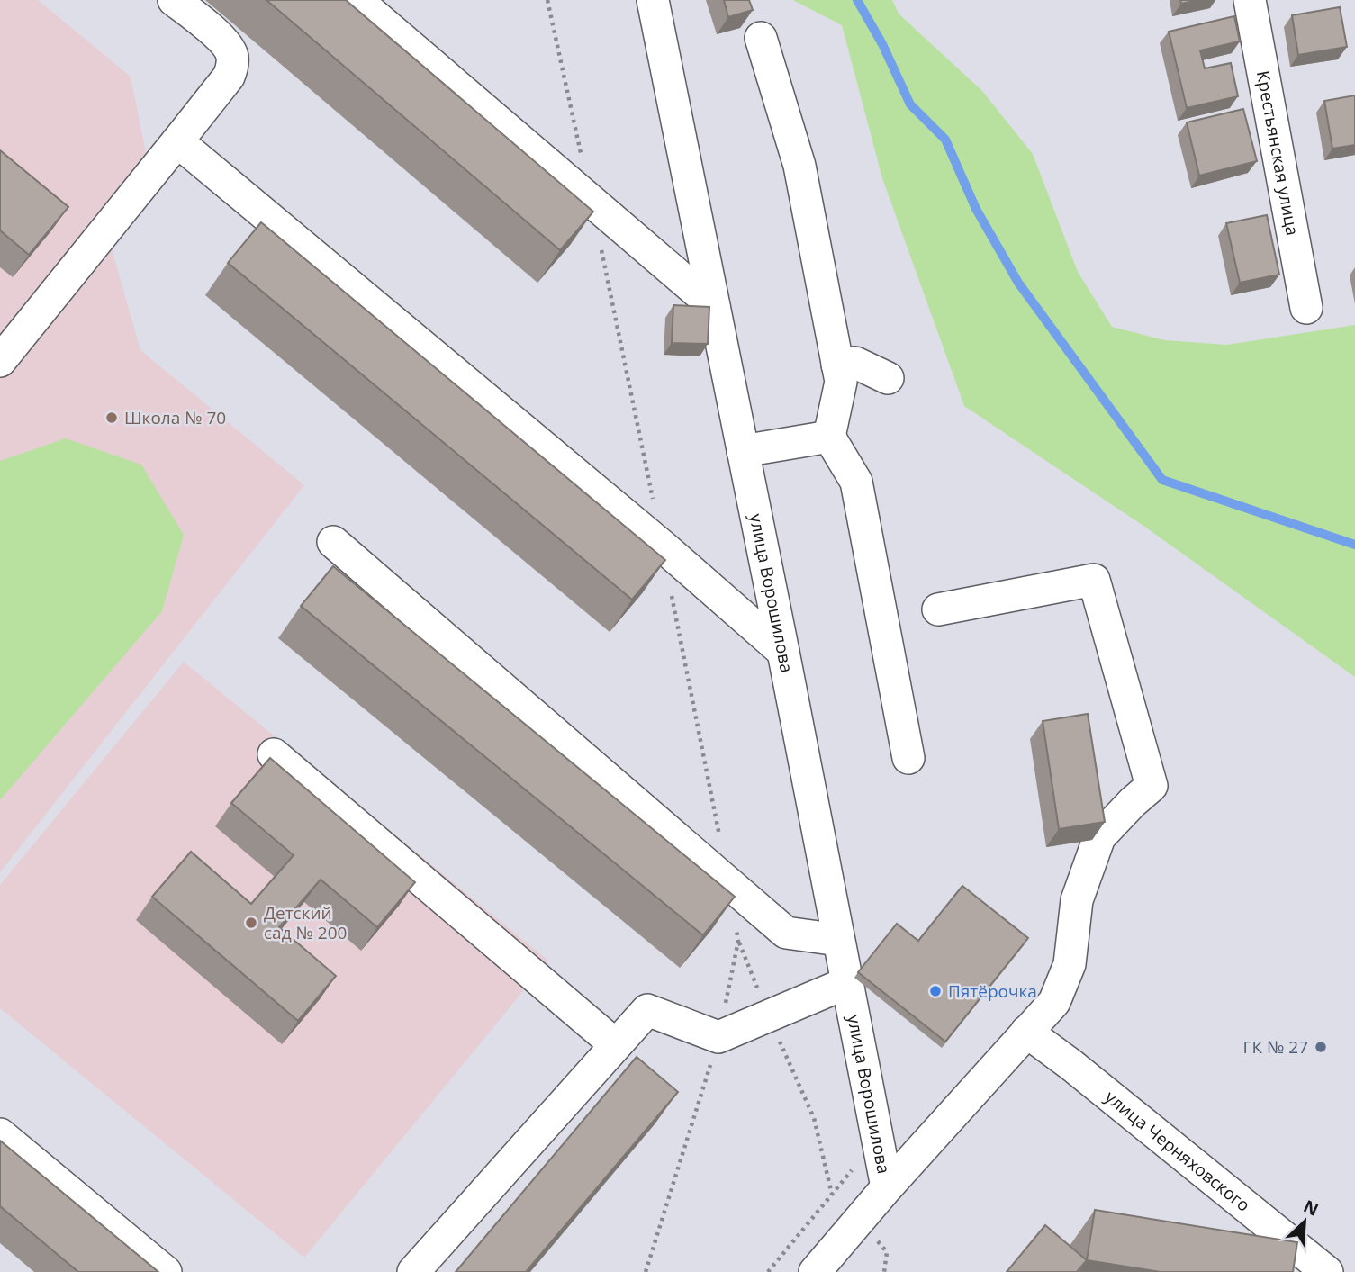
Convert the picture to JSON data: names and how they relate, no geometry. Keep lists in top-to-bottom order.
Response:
{
  "streets": {
    "street": ["Крестьянская улица", "улица Ворошилова", "улица Черняховского"]
  },
  "crossings": [
    ["улица Ворошилова", "улица Черняховского"]
  ],
  "places": [
    "Школа № 70",
    "Детский сад № 200",
    "Пятёрочка",
    "ГК № 27"
  ],
  "north": "top right"
}
